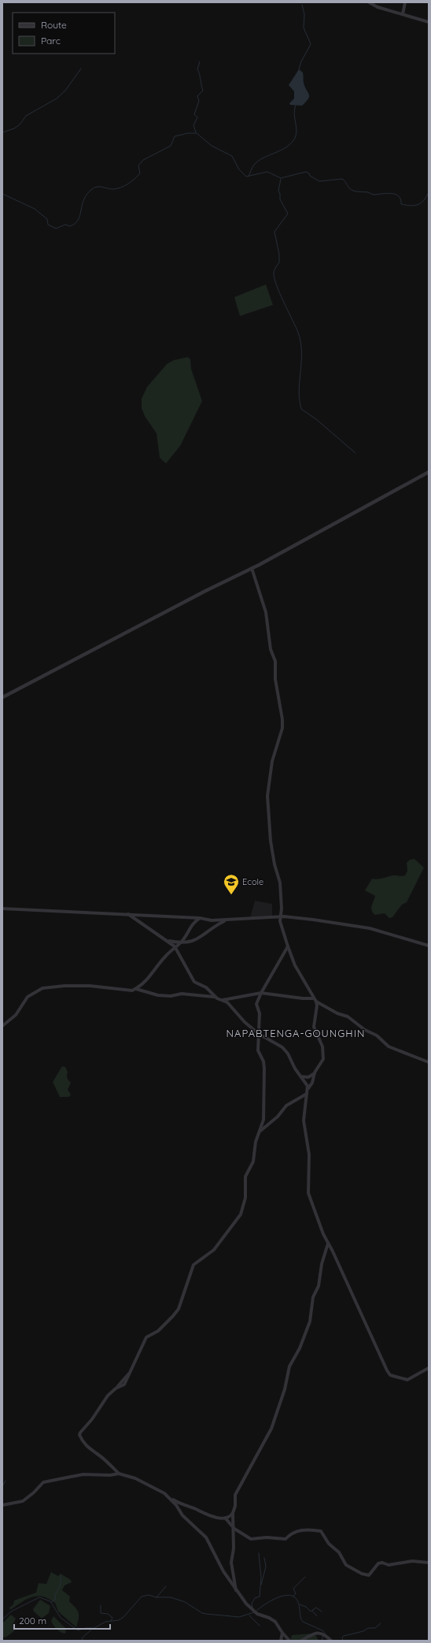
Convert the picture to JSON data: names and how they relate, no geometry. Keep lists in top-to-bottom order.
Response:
{
  "districts": ["NAPABTENGA-GOUNGHIN"],
  "places": {
    "school or university": ["Ecole"]
  },
  "legend": ["Route", "Parc"],
  "scale_bar": "200 m"
}
